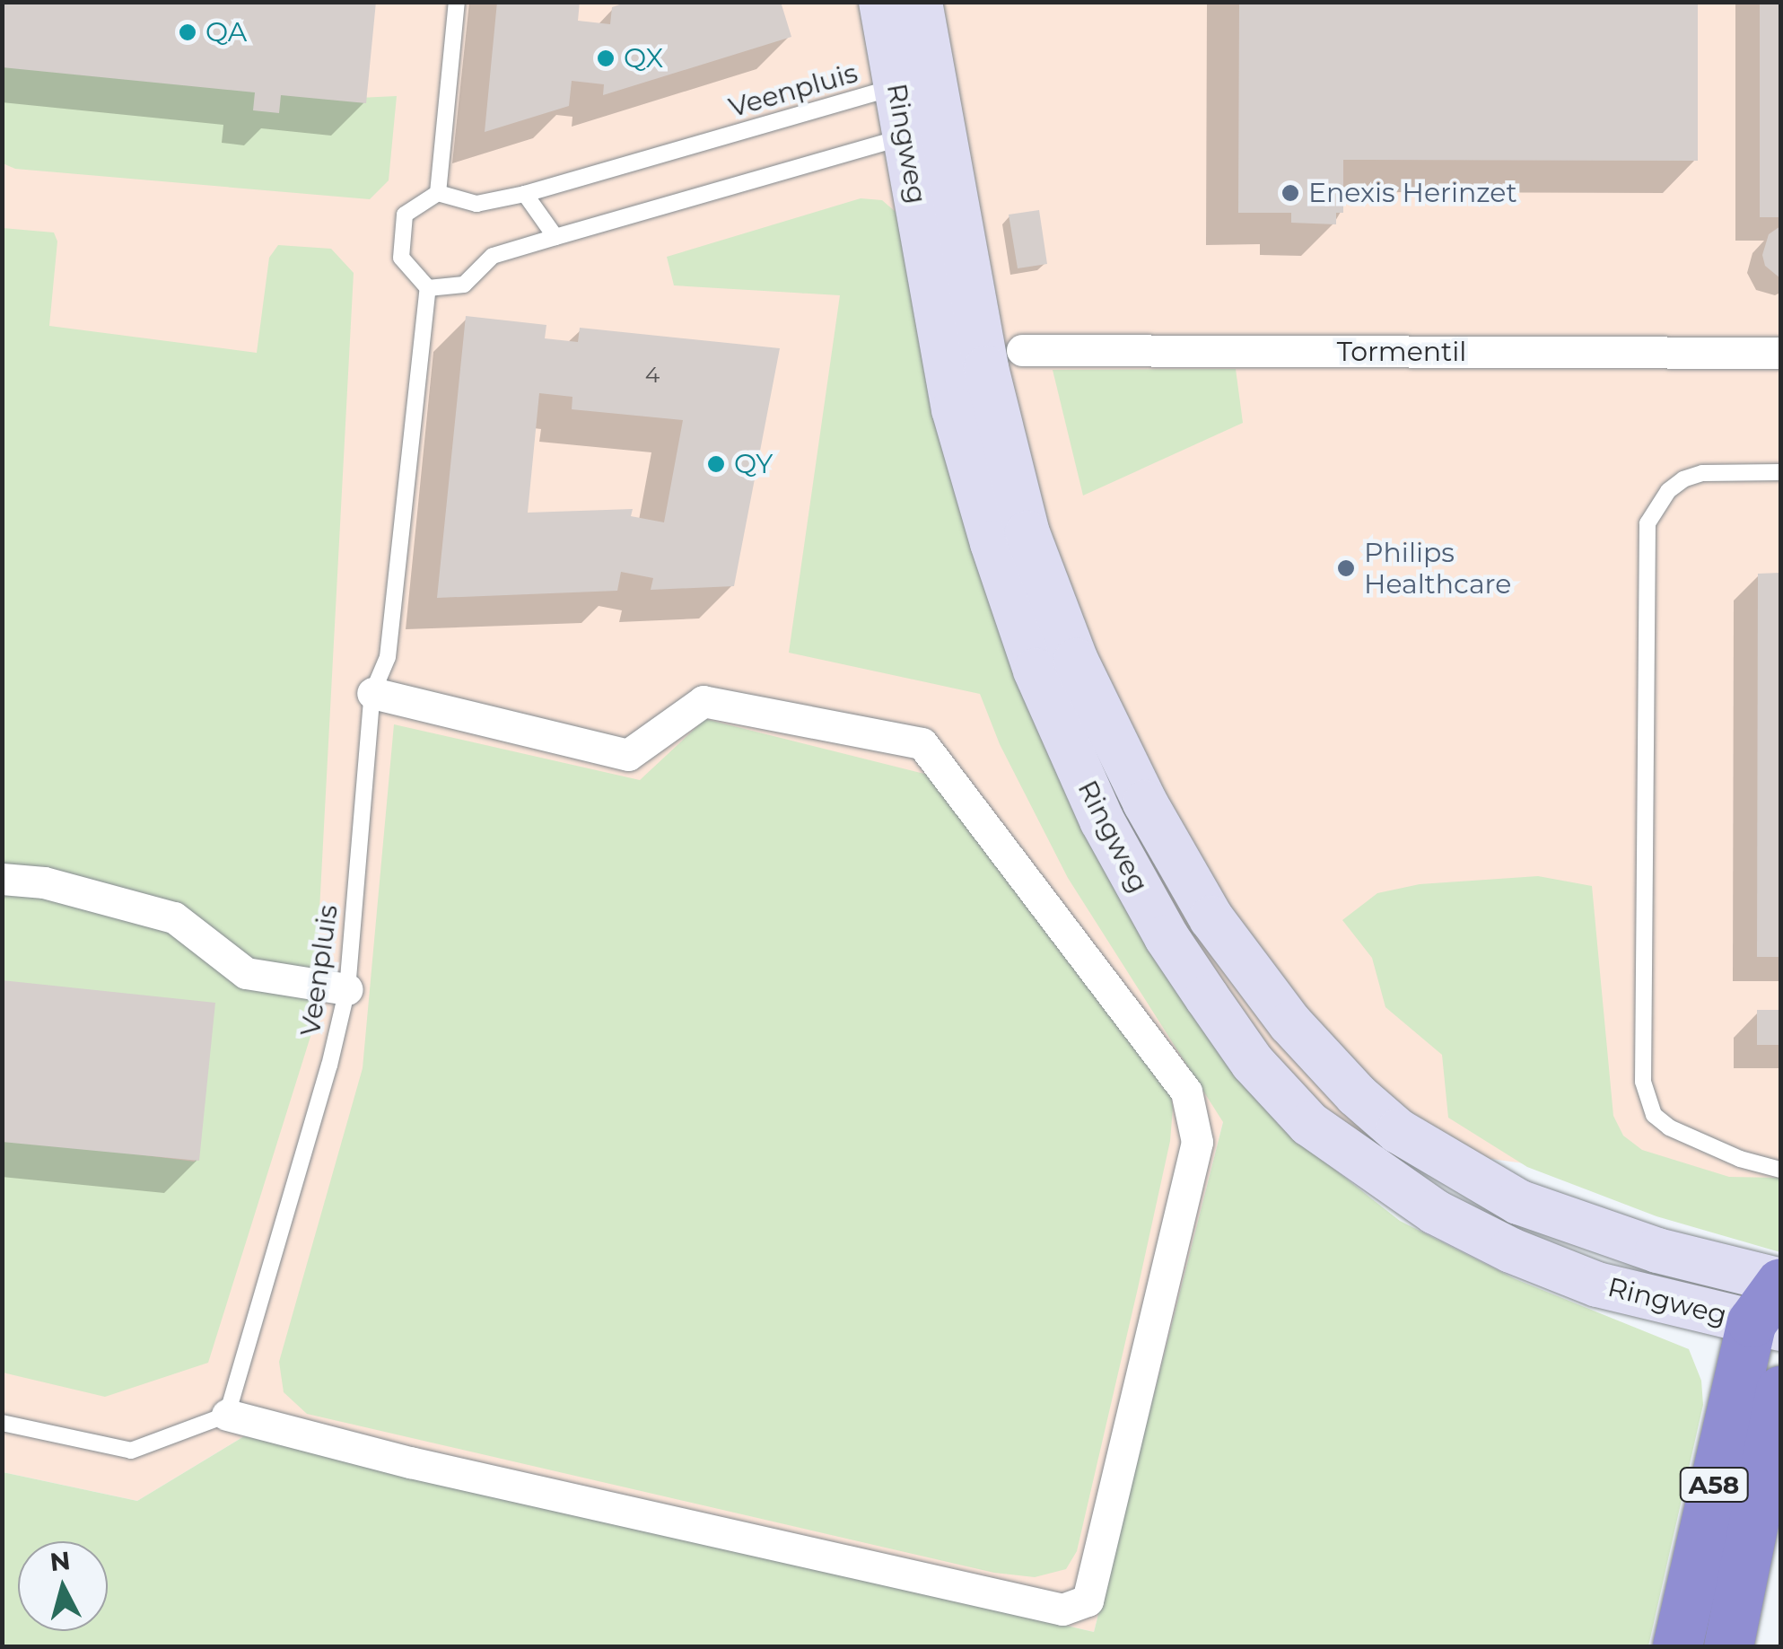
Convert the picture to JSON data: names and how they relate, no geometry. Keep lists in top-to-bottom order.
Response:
{
  "streets": {
    "highway": ["A58"],
    "main road": ["Ringweg"],
    "street": ["Tormentil"],
    "lane": ["Veenpluis"]
  },
  "crossings": [
    ["Veenpluis", "Ringweg"],
    ["Ringweg", "A58"]
  ],
  "places": [
    "QA",
    "QX",
    "Enexis Herinzet",
    "QY",
    "Philips Healthcare"
  ],
  "house_numbers": ["4"],
  "north": "top"
}
